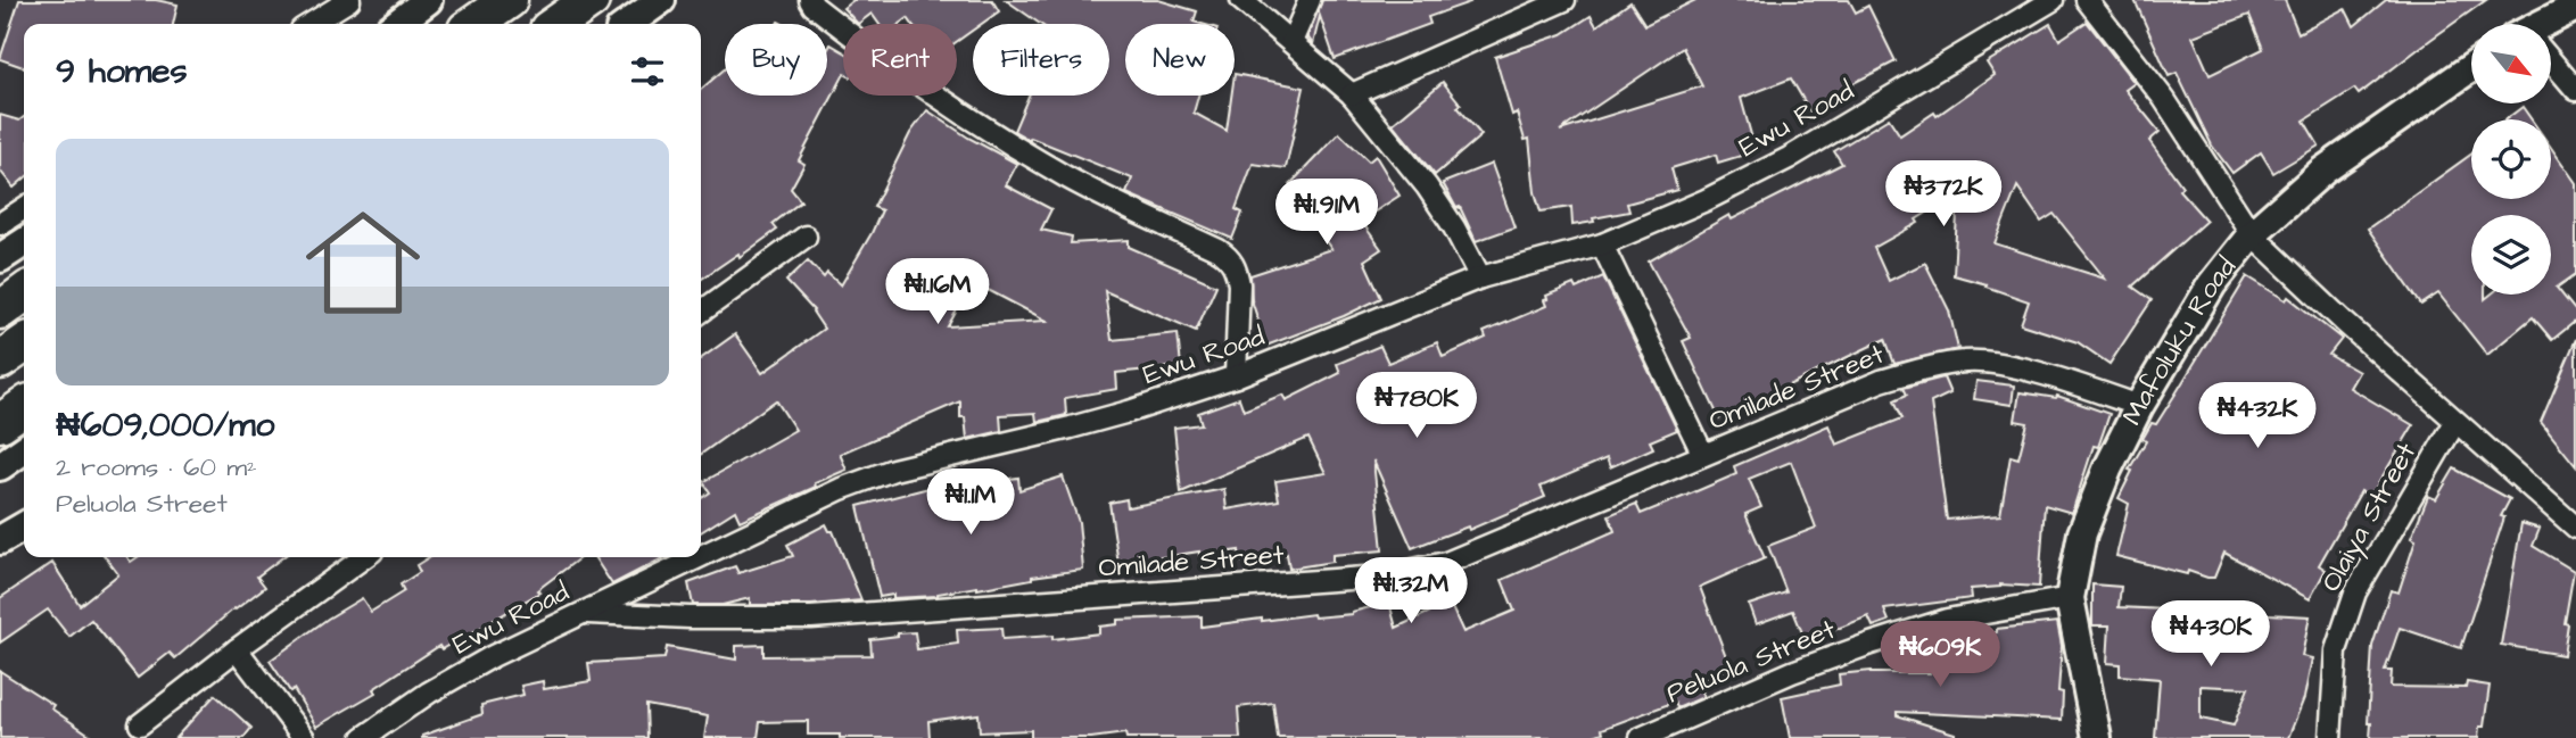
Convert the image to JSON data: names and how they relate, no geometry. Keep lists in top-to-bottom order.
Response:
{
  "streets": {
    "street": [
      "Ewu Road",
      "Mafoluku Road",
      "Omilade Street",
      "Olaiya Street",
      "Peluola Street"
    ]
  },
  "crossings": [
    ["Ewu Road", "Omilade Street"],
    ["Mafoluku Road", "Omilade Street"],
    ["Mafoluku Road", "Peluola Street"]
  ],
  "north": "bottom right",
  "page": {
    "chip": [
      "Buy",
      "Rent",
      "Filters",
      "New"
    ],
    "heading": "9 homes",
    "list": [
      {
        "name": "₦609,000/mo",
        "note": "2 rooms · 60 m² · Peluola Street"
      }
    ],
    "price": [
      "₦372K",
      "₦1.91M",
      "₦1.16M",
      "₦780K",
      "₦432K",
      "₦1.1M",
      "₦1.32M",
      "₦430K",
      "₦609K"
    ]
  }
}
